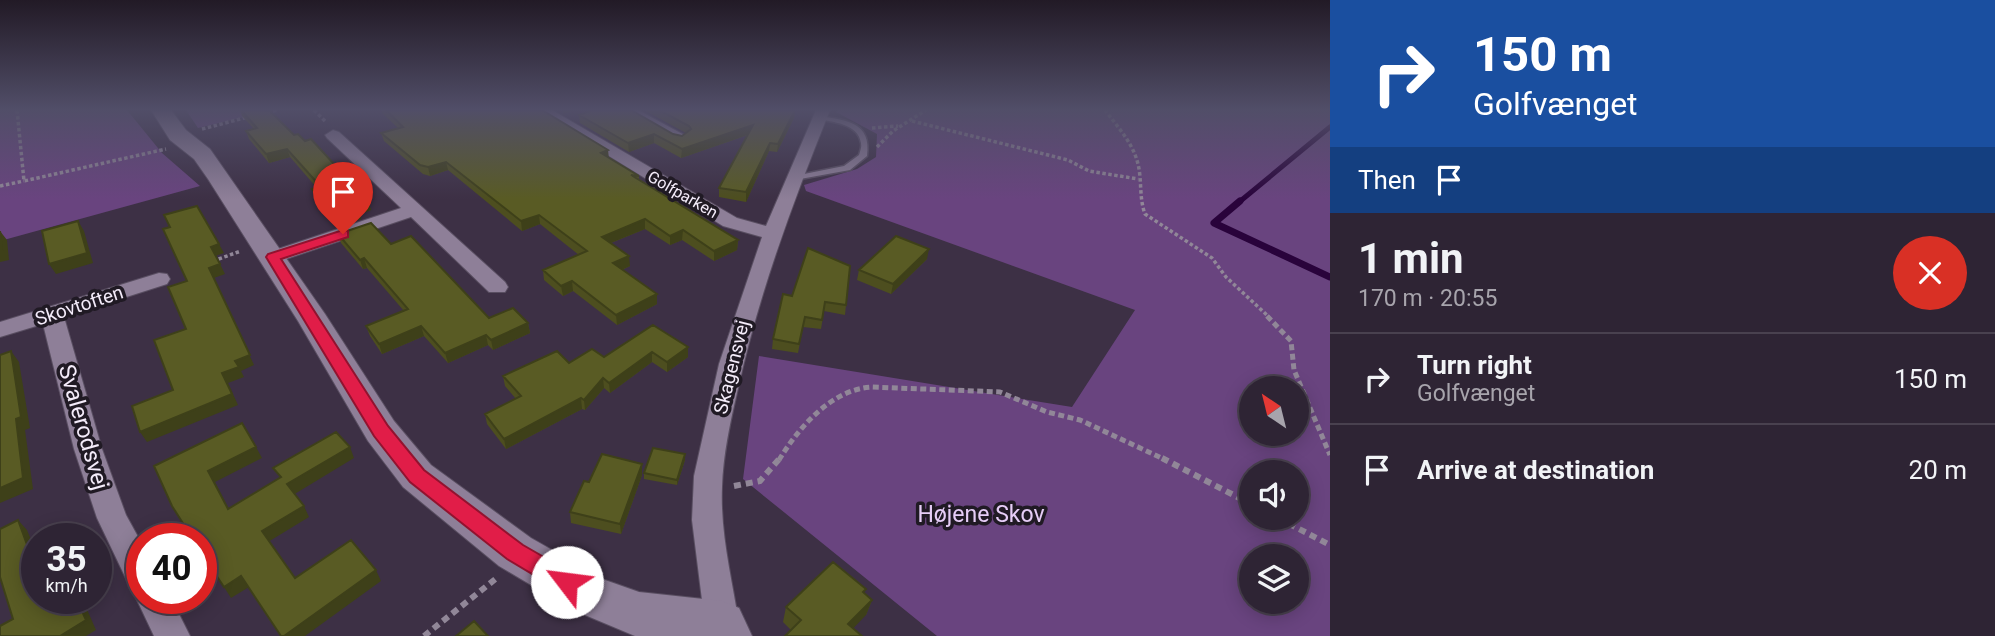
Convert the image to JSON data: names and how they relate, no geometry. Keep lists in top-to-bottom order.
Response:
{
  "streets": {
    "street": [
      "Golfparken",
      "Skovtoften",
      "Skagensvej",
      "Svalerodsvej"
    ]
  },
  "crossings": [
    ["Golfparken", "Skagensvej"],
    ["Skovtoften", "Svalerodsvej"]
  ],
  "parks": ["Højene Skov"],
  "north": "top left",
  "page": {
    "turn": ["150 m", "Golfvænget"],
    "then": "Then",
    "heading": ["1 min", "170 m · 20:55"],
    "list": [
      {
        "name": "Turn right",
        "note": "Golfvænget",
        "value": "150 m"
      },
      {
        "name": "Arrive at destination",
        "value": "20 m"
      }
    ],
    "speed": "35 km/h",
    "limit": "40"
  }
}
